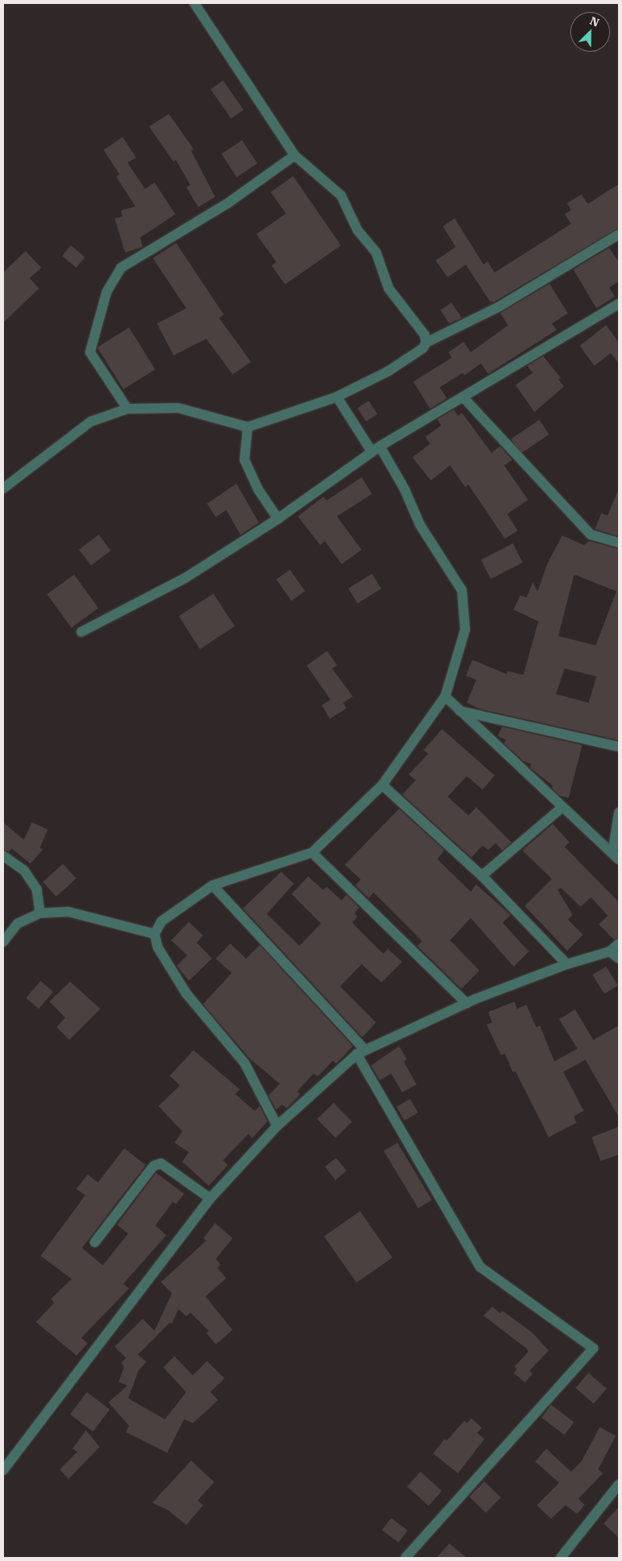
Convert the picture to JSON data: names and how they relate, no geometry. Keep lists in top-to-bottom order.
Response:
{
  "north": "top right"
}
